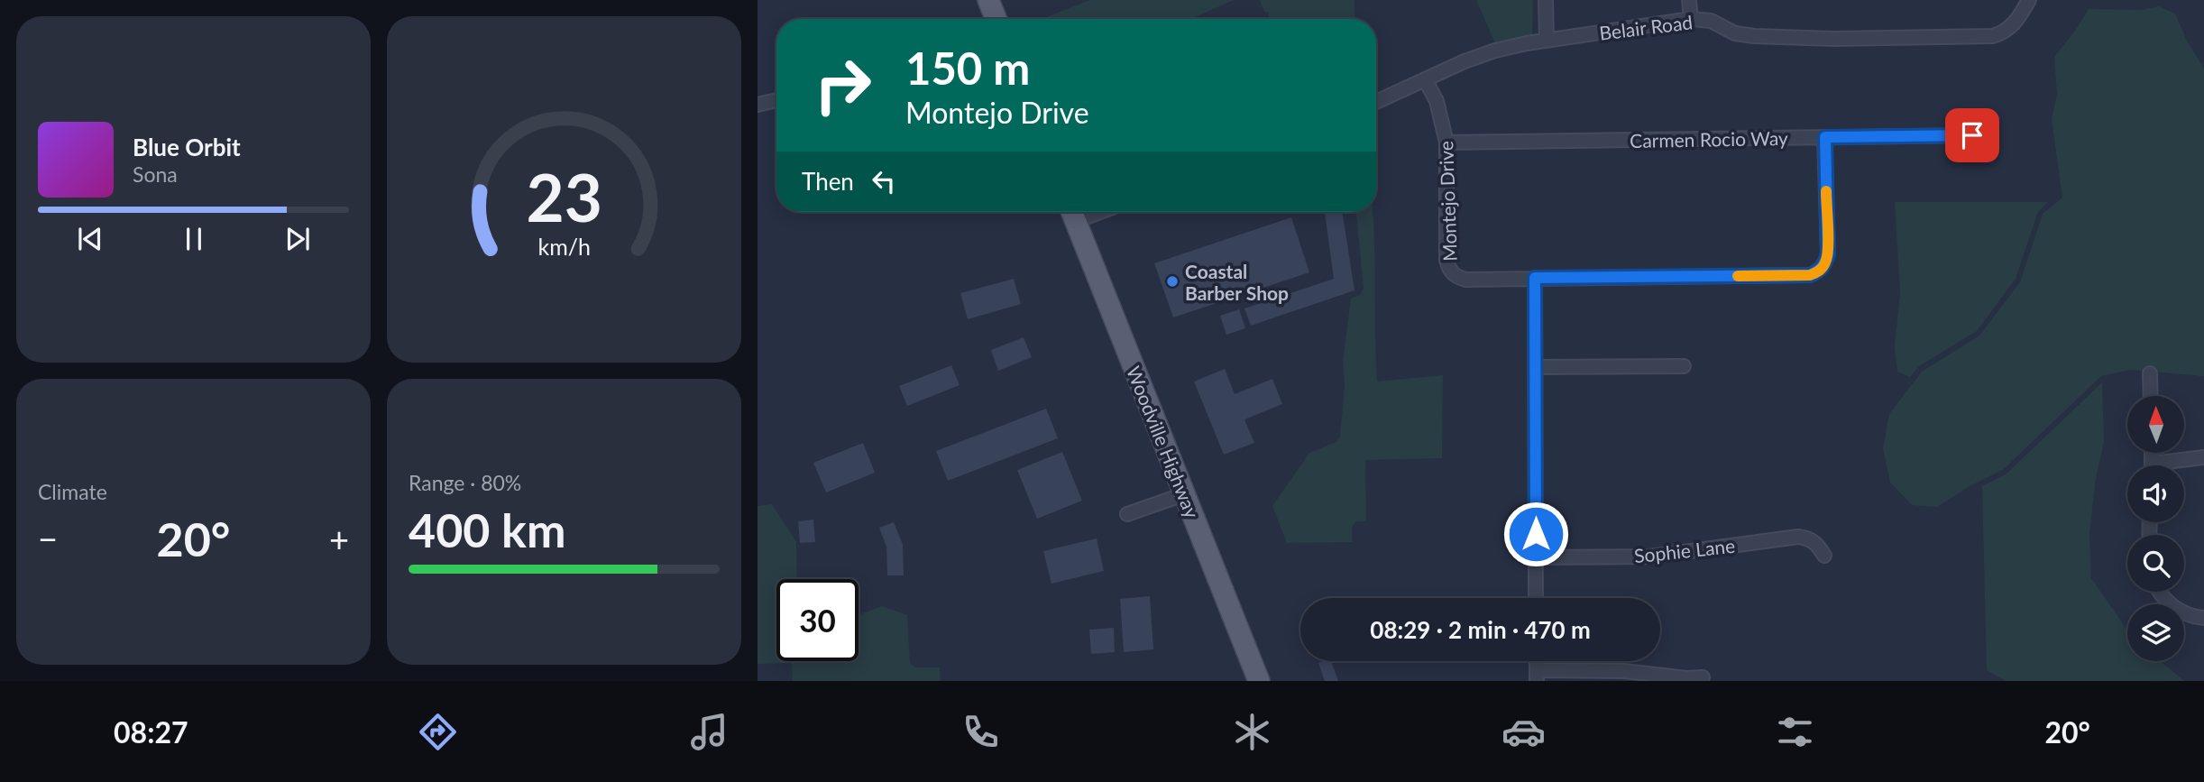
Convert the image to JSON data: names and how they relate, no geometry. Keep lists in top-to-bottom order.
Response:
{
  "streets": {
    "main road": ["Woodville Highway"],
    "street": [
      "Belair Road",
      "Carmen Rocio Way",
      "Montejo Drive",
      "Sophie Lane"
    ]
  },
  "crossings": [
    ["Belair Road", "Montejo Drive"],
    ["Carmen Rocio Way", "Montejo Drive"]
  ],
  "places": ["Coastal Barber Shop"],
  "north": "top",
  "page": {
    "turn": ["150 m", "Montejo Drive"],
    "song": ["Blue Orbit", "Sona"],
    "then": "Then",
    "tile": [
      "Climate",
      ["Range · 80%", "400 km"]
    ],
    "heat": ["−", "20°", "+"],
    "limit": "30",
    "trip": "08:29 · 2 min · 470 m",
    "tabs": ["08:27", "20°"],
    "gauge": ["23", "km/h"]
  }
}
